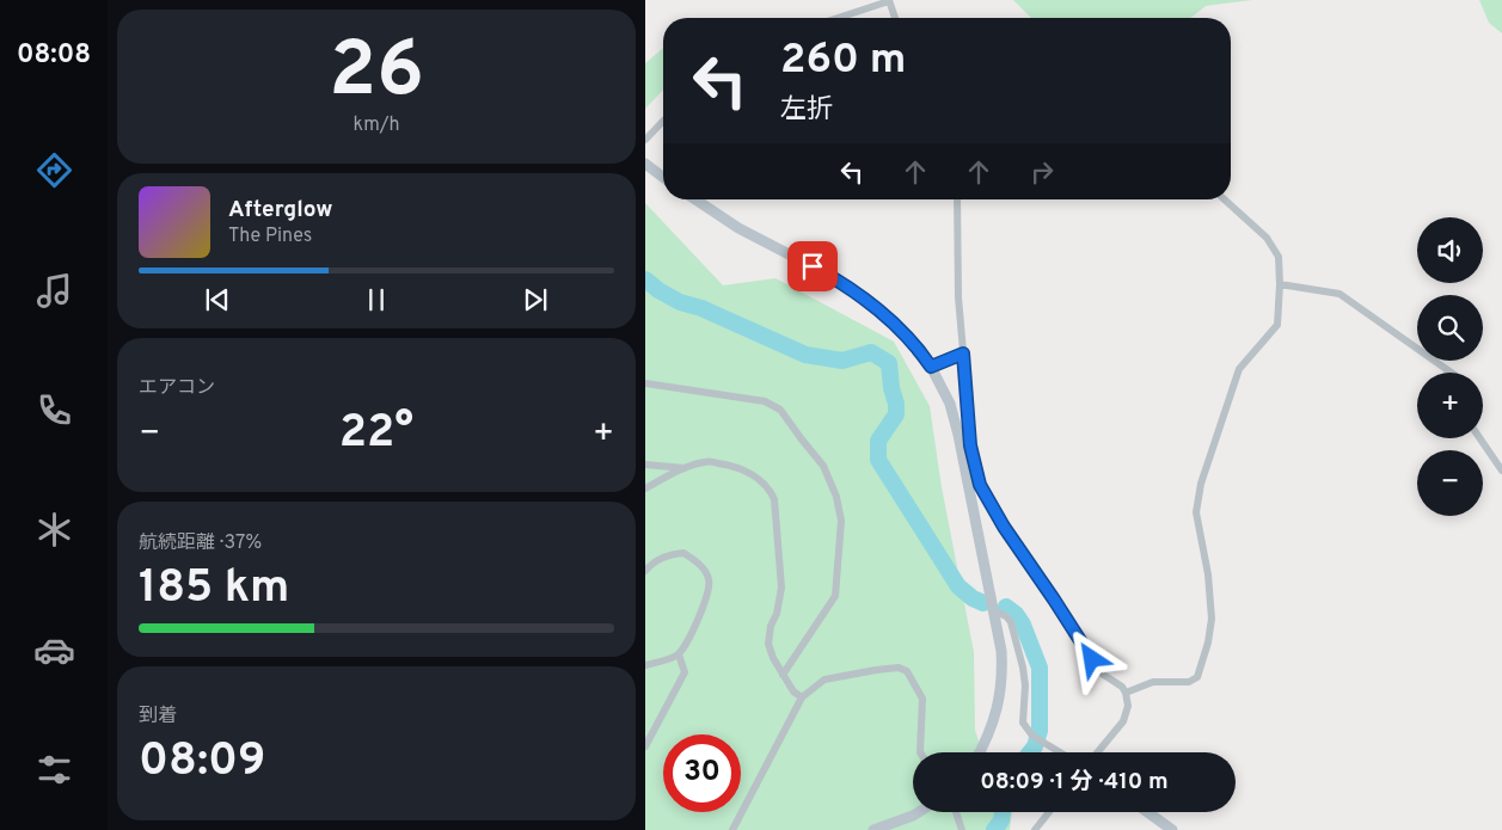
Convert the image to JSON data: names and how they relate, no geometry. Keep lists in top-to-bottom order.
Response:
{
  "page": {
    "tabs": "08:08",
    "tile": [
      ["26", "km/h"],
      "エアコン",
      ["航続距離 · 37%", "185 km"],
      ["到着", "08:09"]
    ],
    "turn": ["260 m", "左折"],
    "song": ["Afterglow", "The Pines"],
    "map_buttons": ["+", "−"],
    "heat": ["−", "22°", "+"],
    "limit": "30",
    "trip": "08:09 · 1 分 · 410 m"
  }
}
